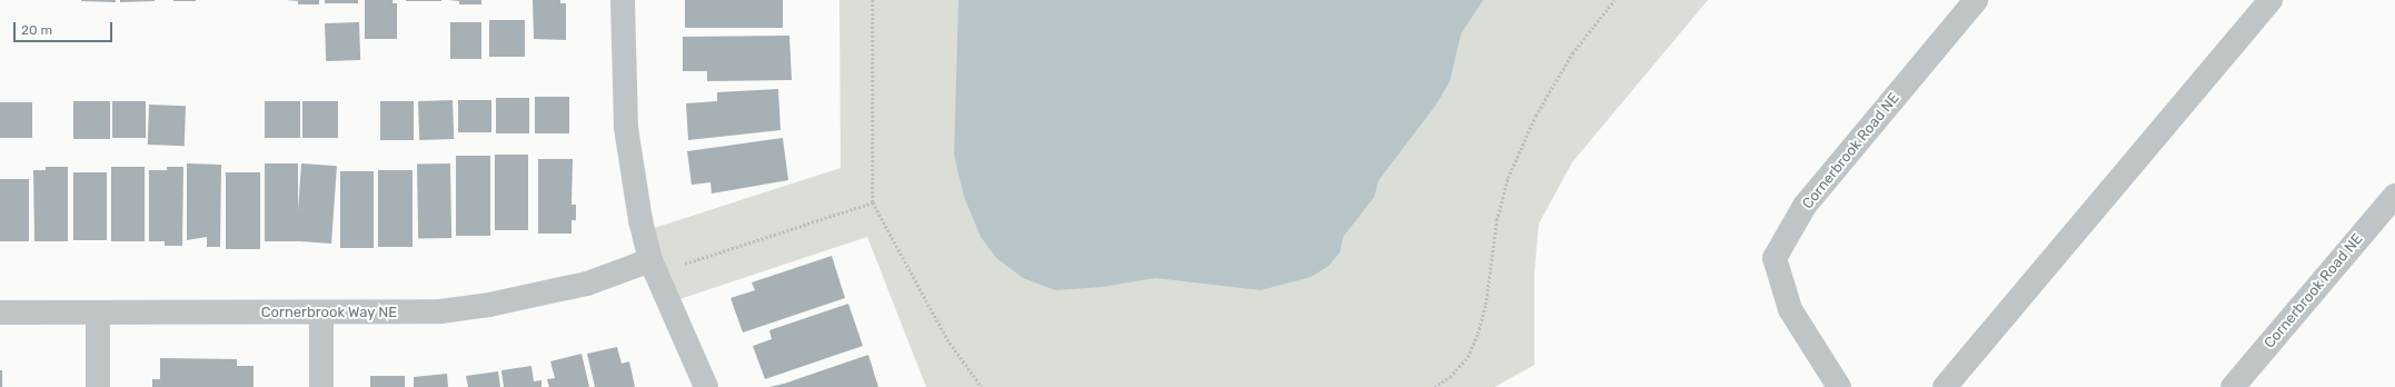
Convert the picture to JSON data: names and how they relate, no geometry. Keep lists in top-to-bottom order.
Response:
{
  "streets": {
    "street": ["Cornerbrook Road NE", "Cornerbrook Way NE"]
  },
  "scale_bar": "20 m"
}
